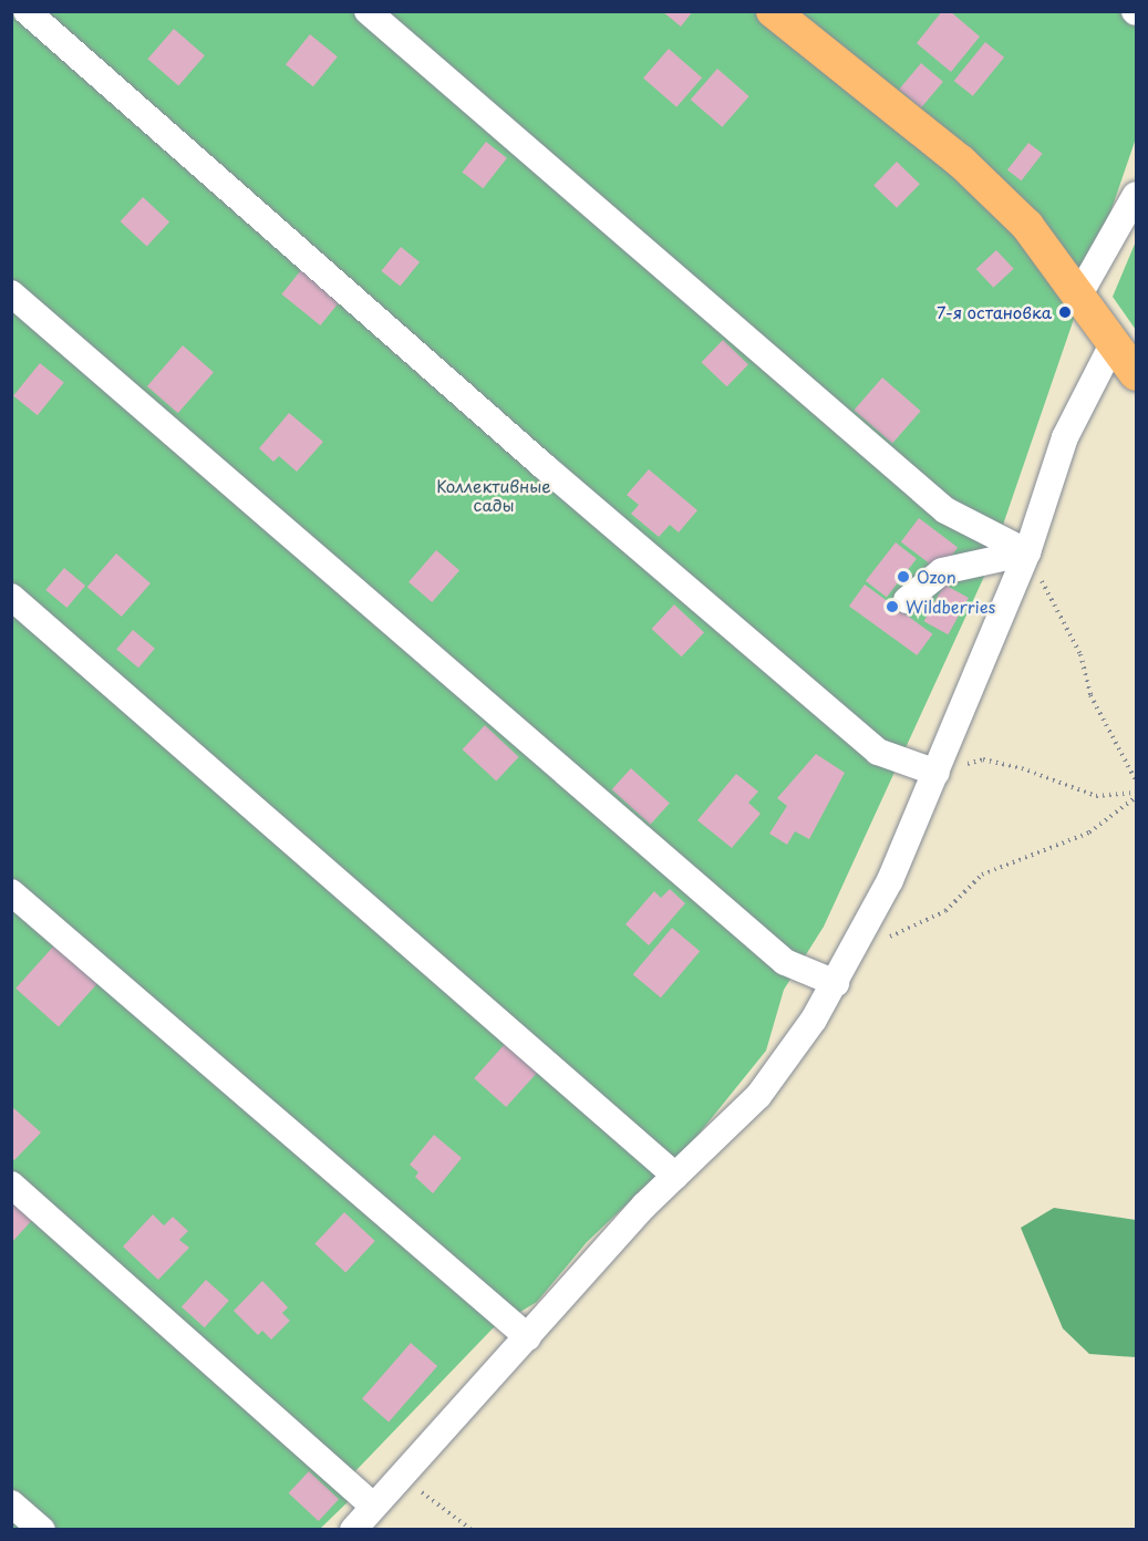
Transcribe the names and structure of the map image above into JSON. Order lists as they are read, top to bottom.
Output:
{
  "parks": ["Коллективные сады"],
  "places": ["7-я остановка", "Ozon", "Wildberries"]
}
